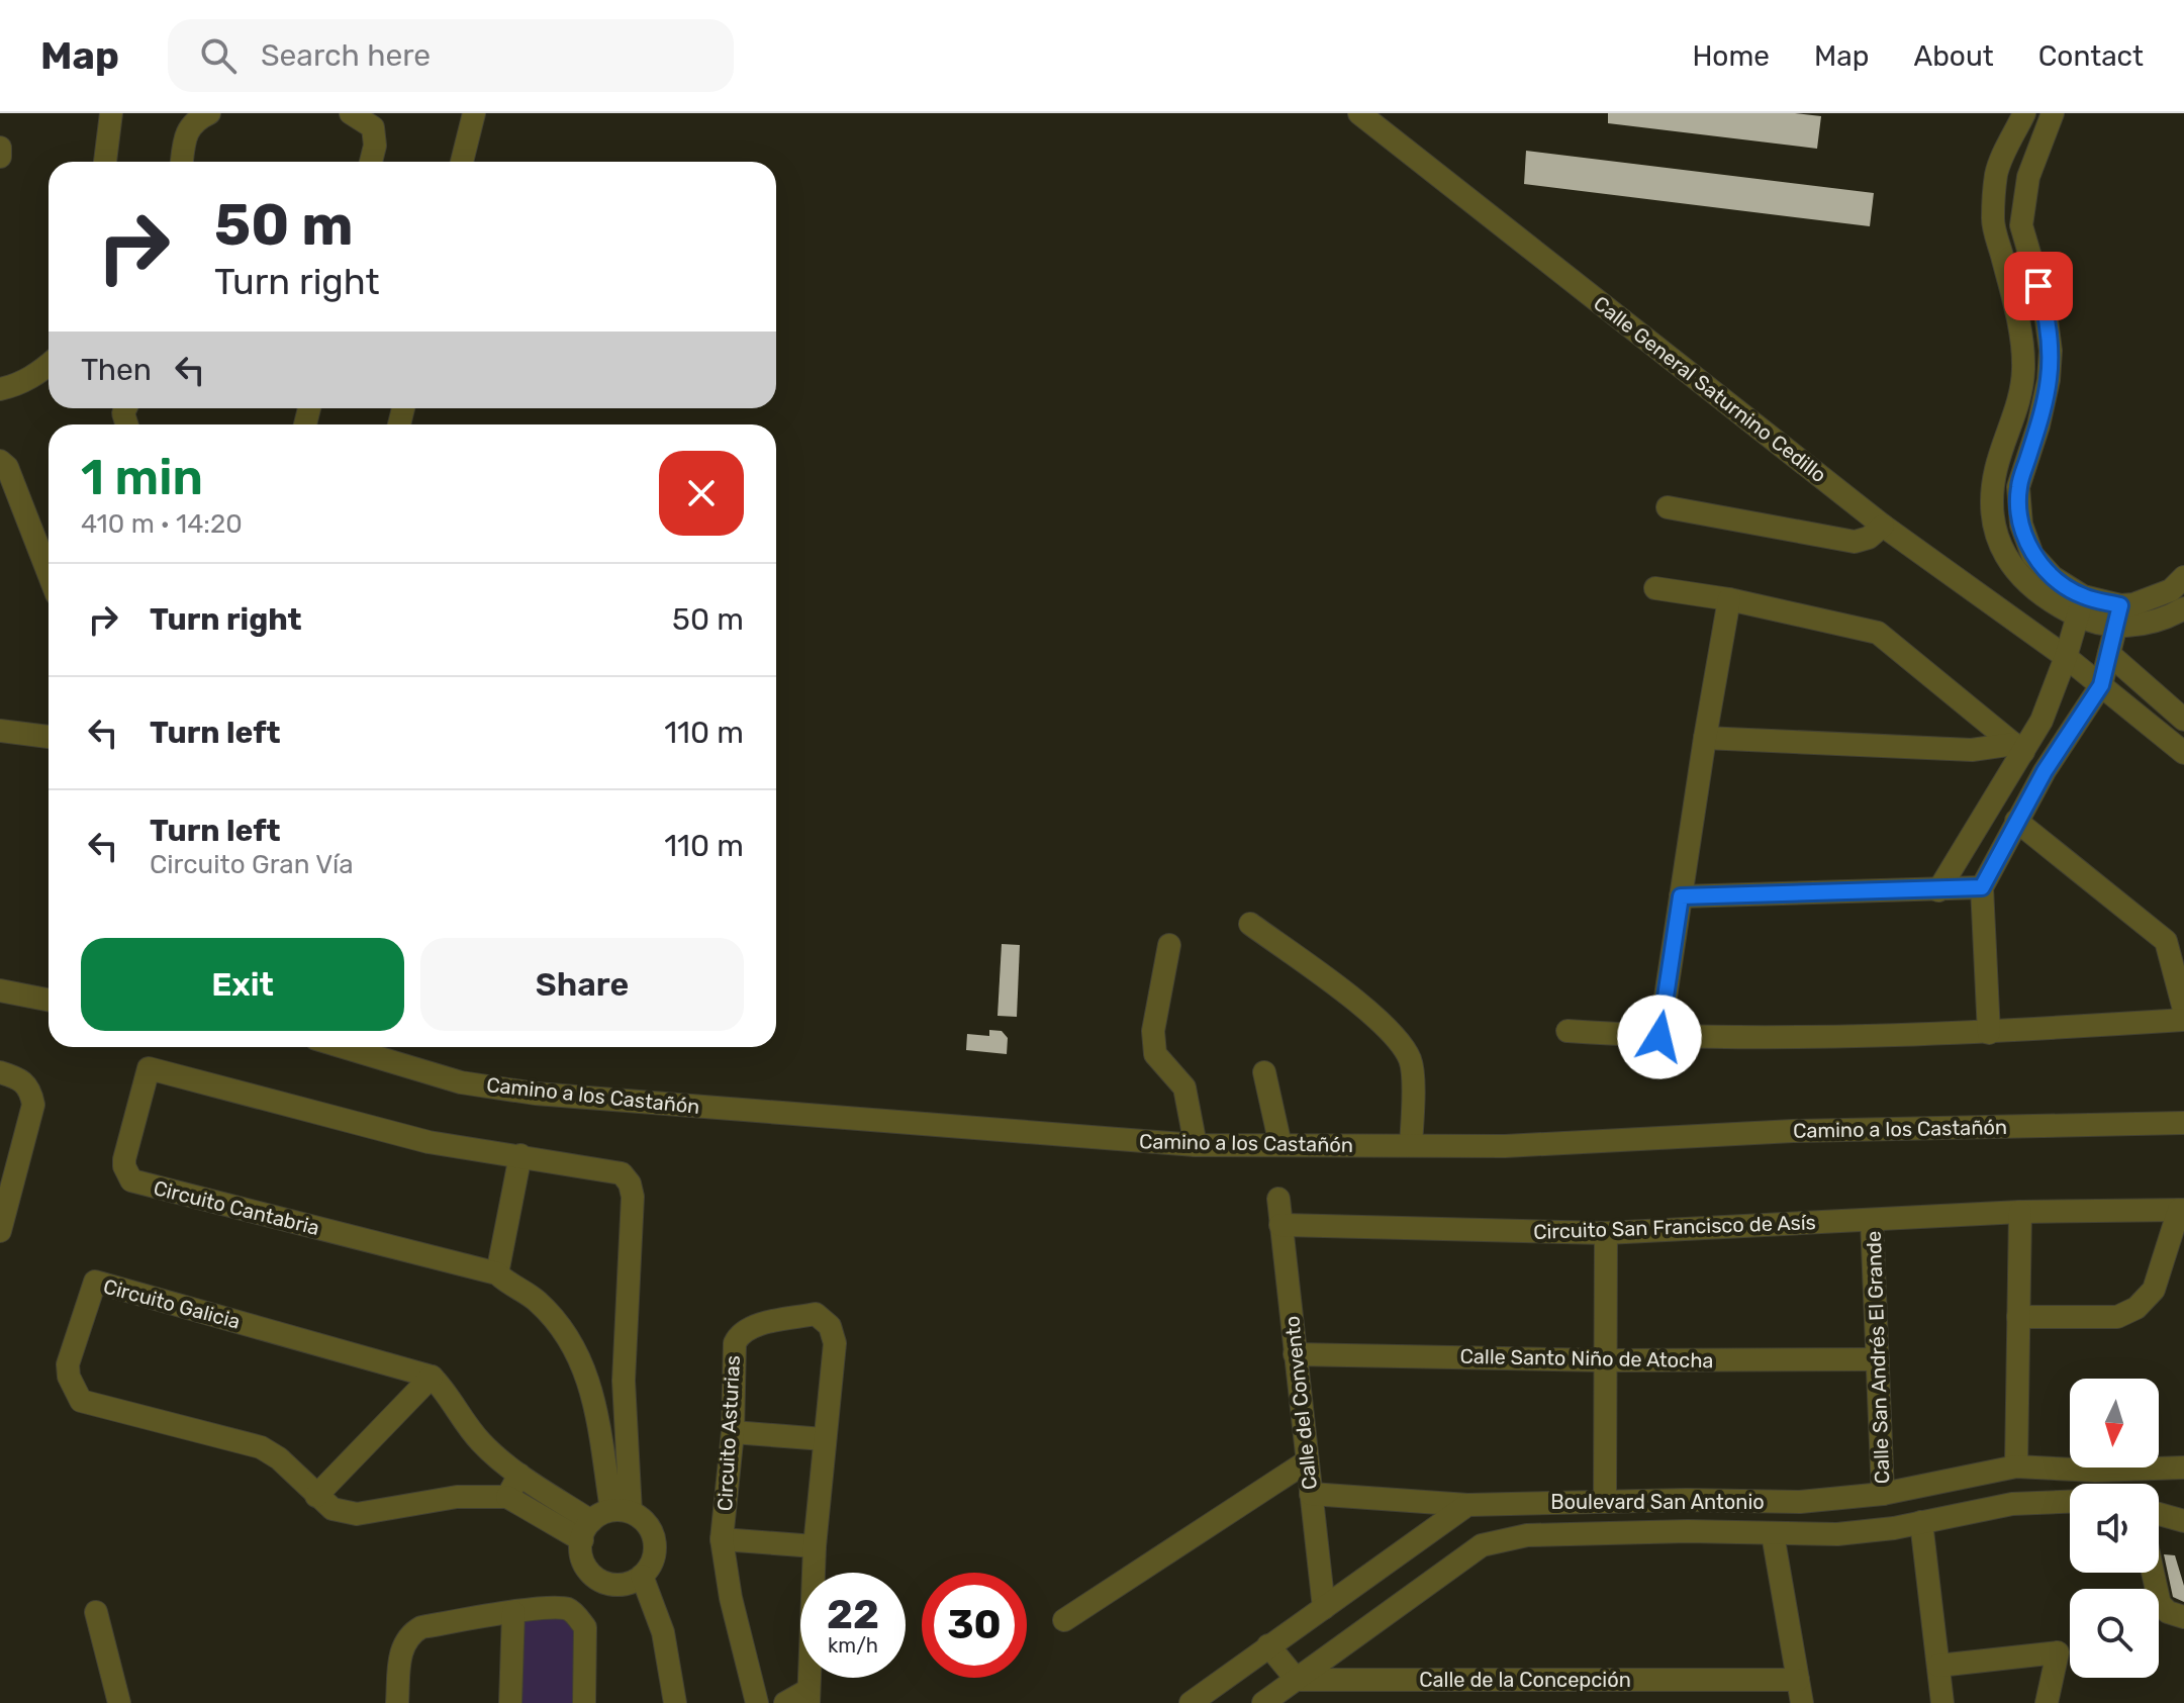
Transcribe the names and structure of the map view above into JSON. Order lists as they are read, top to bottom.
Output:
{
  "streets": {
    "street": [
      "Calle General Saturnino Cedillo",
      "Camino a los Castañón",
      "Circuito Cantabria",
      "Circuito San Francisco de Asís",
      "Circuito Galicia",
      "Calle San Andrés El Grande",
      "Calle Santo Niño de Atocha",
      "Calle del Convento",
      "Circuito Asturias",
      "Boulevard San Antonio",
      "Calle de la Concepción"
    ]
  },
  "crossings": [
    ["Circuito San Francisco de Asís", "Calle San Andrés El Grande"],
    ["Circuito San Francisco de Asís", "Calle del Convento"],
    ["Calle San Andrés El Grande", "Calle Santo Niño de Atocha"],
    ["Calle San Andrés El Grande", "Boulevard San Antonio"],
    ["Calle Santo Niño de Atocha", "Calle del Convento"],
    ["Boulevard San Antonio", "Calle de la Concepción"]
  ],
  "north": "bottom",
  "page": {
    "header": "Map",
    "search": "Search here",
    "nav": [
      "Home",
      "Map",
      "About",
      "Contact"
    ],
    "turn": ["50 m", "Turn right"],
    "then": "Then",
    "heading": ["1 min", "410 m · 14:20"],
    "list": [
      {
        "name": "Turn right",
        "value": "50 m"
      },
      {
        "name": "Turn left",
        "value": "110 m"
      },
      {
        "name": "Turn left",
        "note": "Circuito Gran Vía",
        "value": "110 m"
      }
    ],
    "buttons": ["Exit", "Share"],
    "speed": "22 km/h",
    "limit": "30"
  }
}
